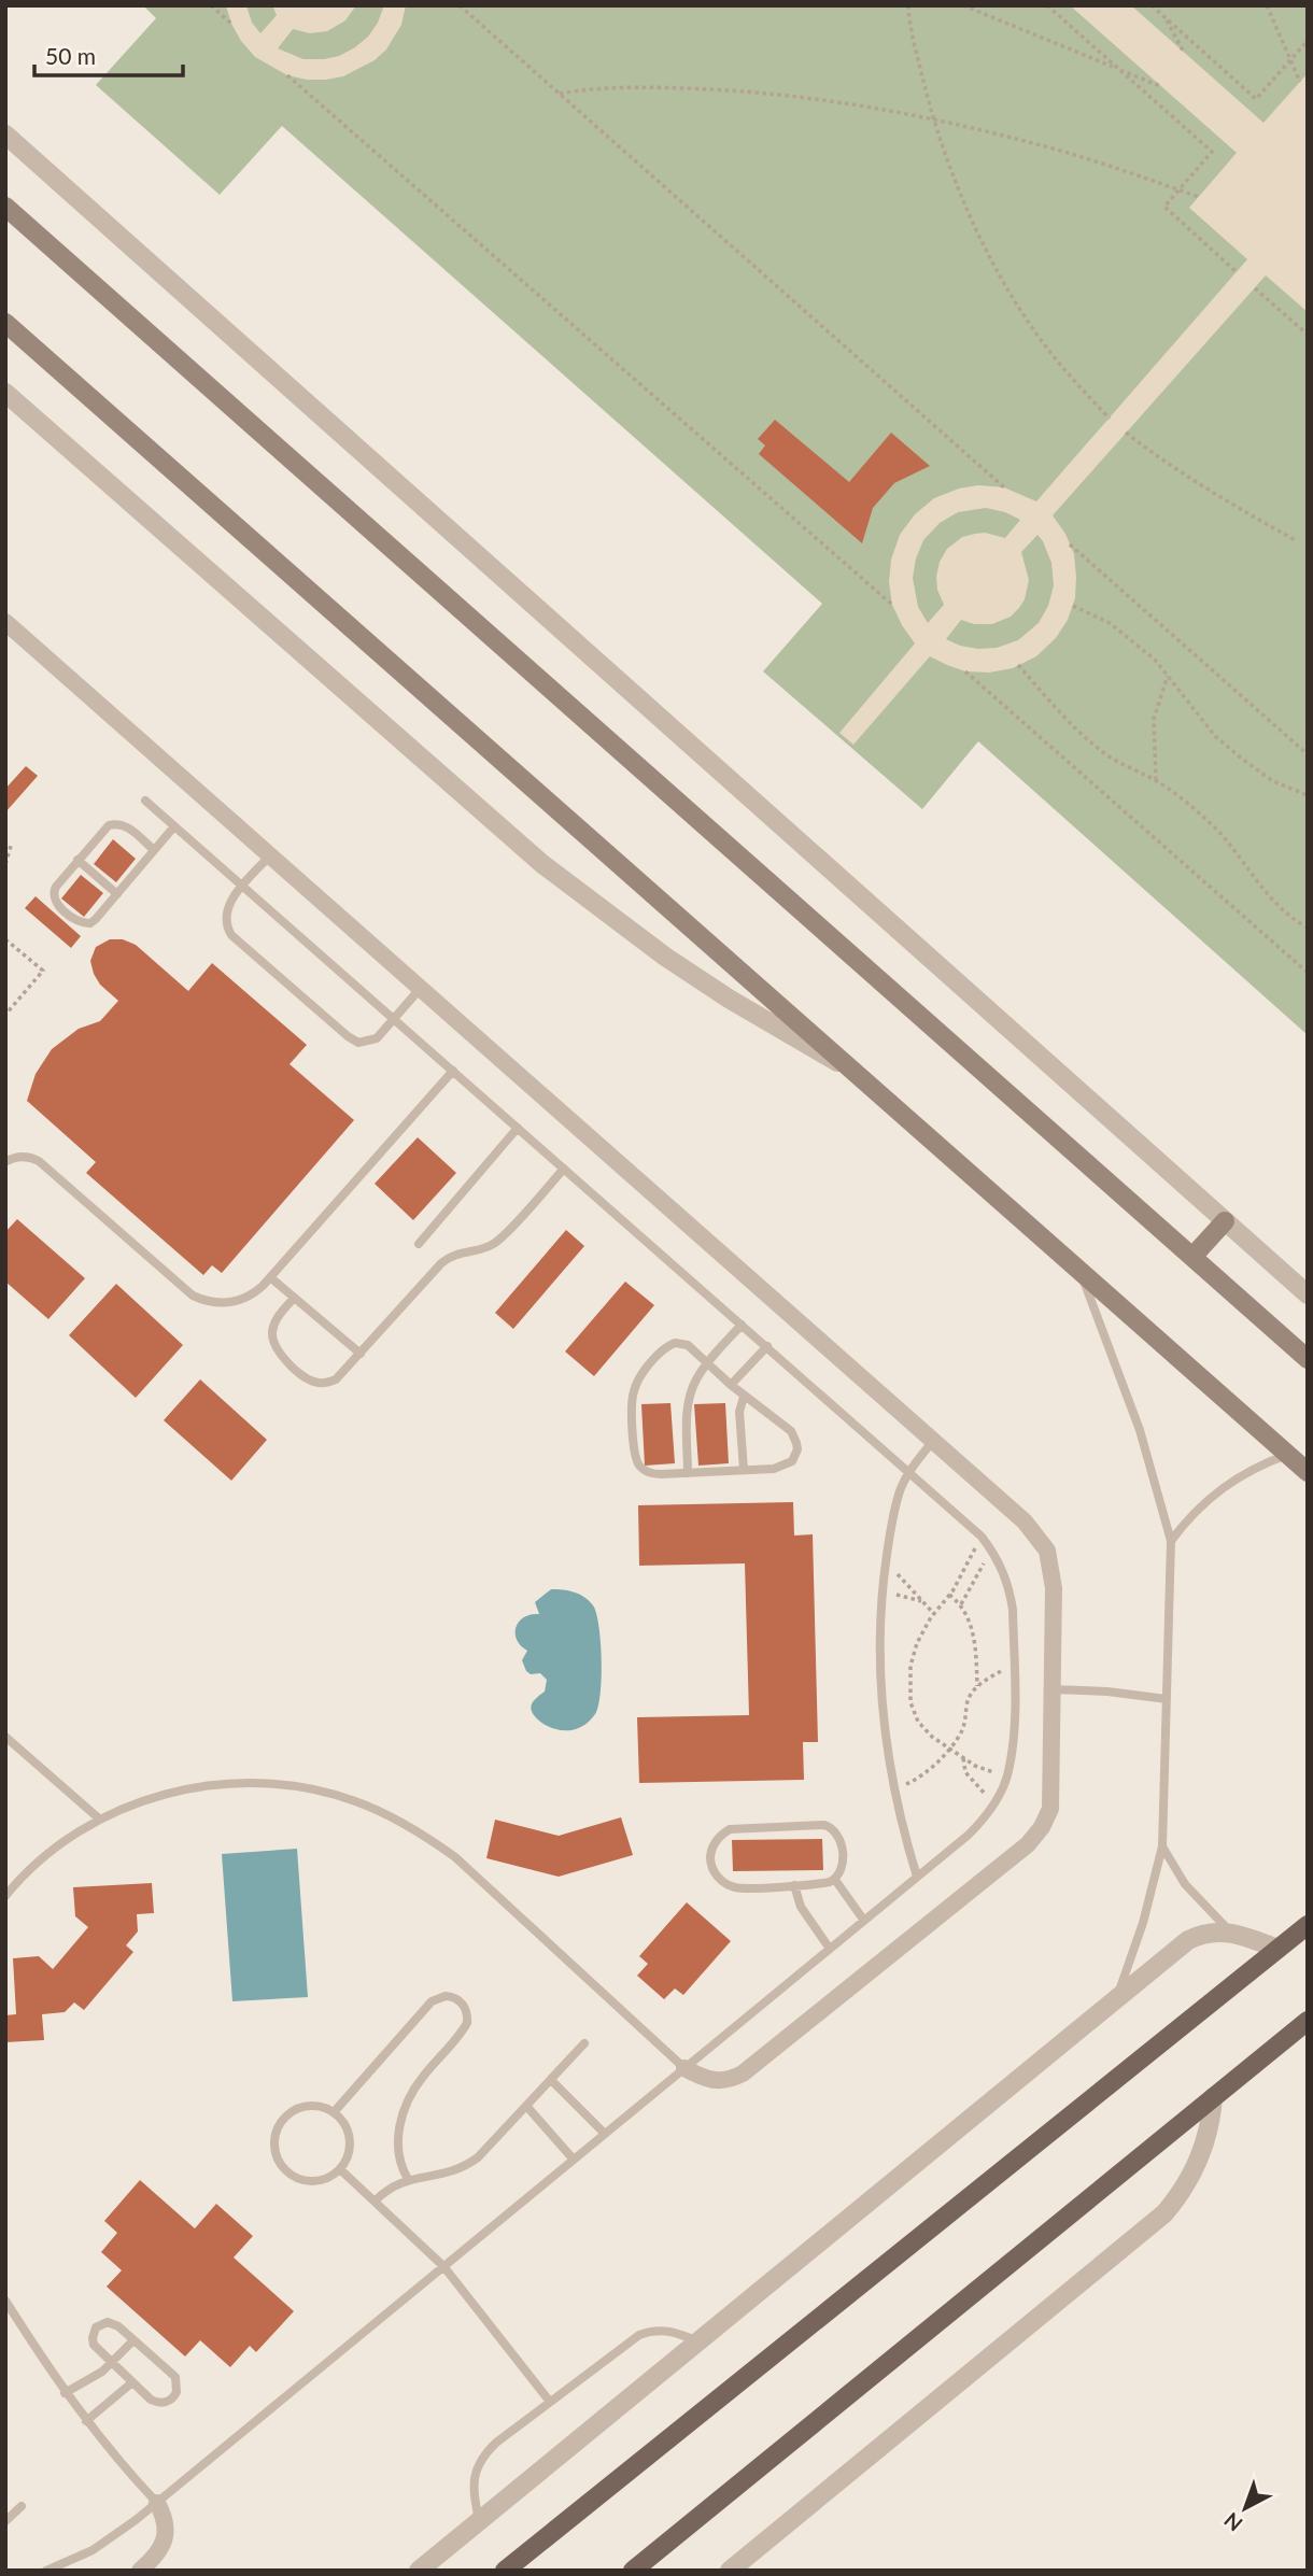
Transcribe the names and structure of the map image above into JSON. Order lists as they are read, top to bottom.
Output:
{
  "scale_bar": "50 m",
  "north": "bottom left"
}
